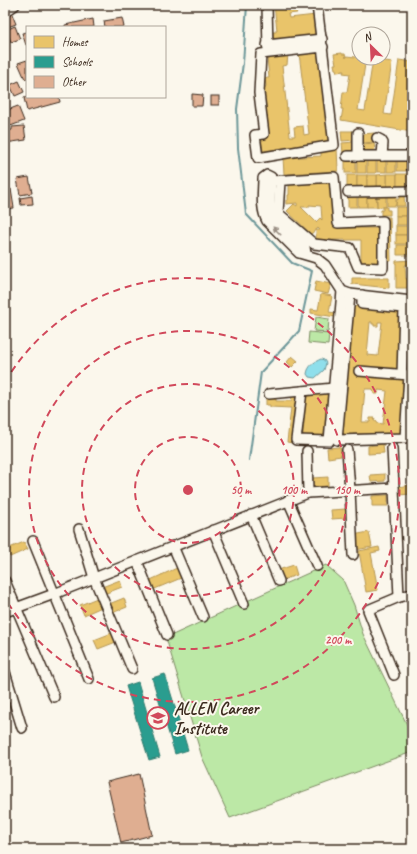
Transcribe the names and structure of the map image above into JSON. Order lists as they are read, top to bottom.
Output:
{
  "places": {
    "school or university": ["ALLEN Career Institute"]
  },
  "legend": ["Homes", "Schools", "Other"],
  "north": "top left",
  "rings": [
    "50 m",
    "100 m",
    "150 m",
    "200 m"
  ]
}
